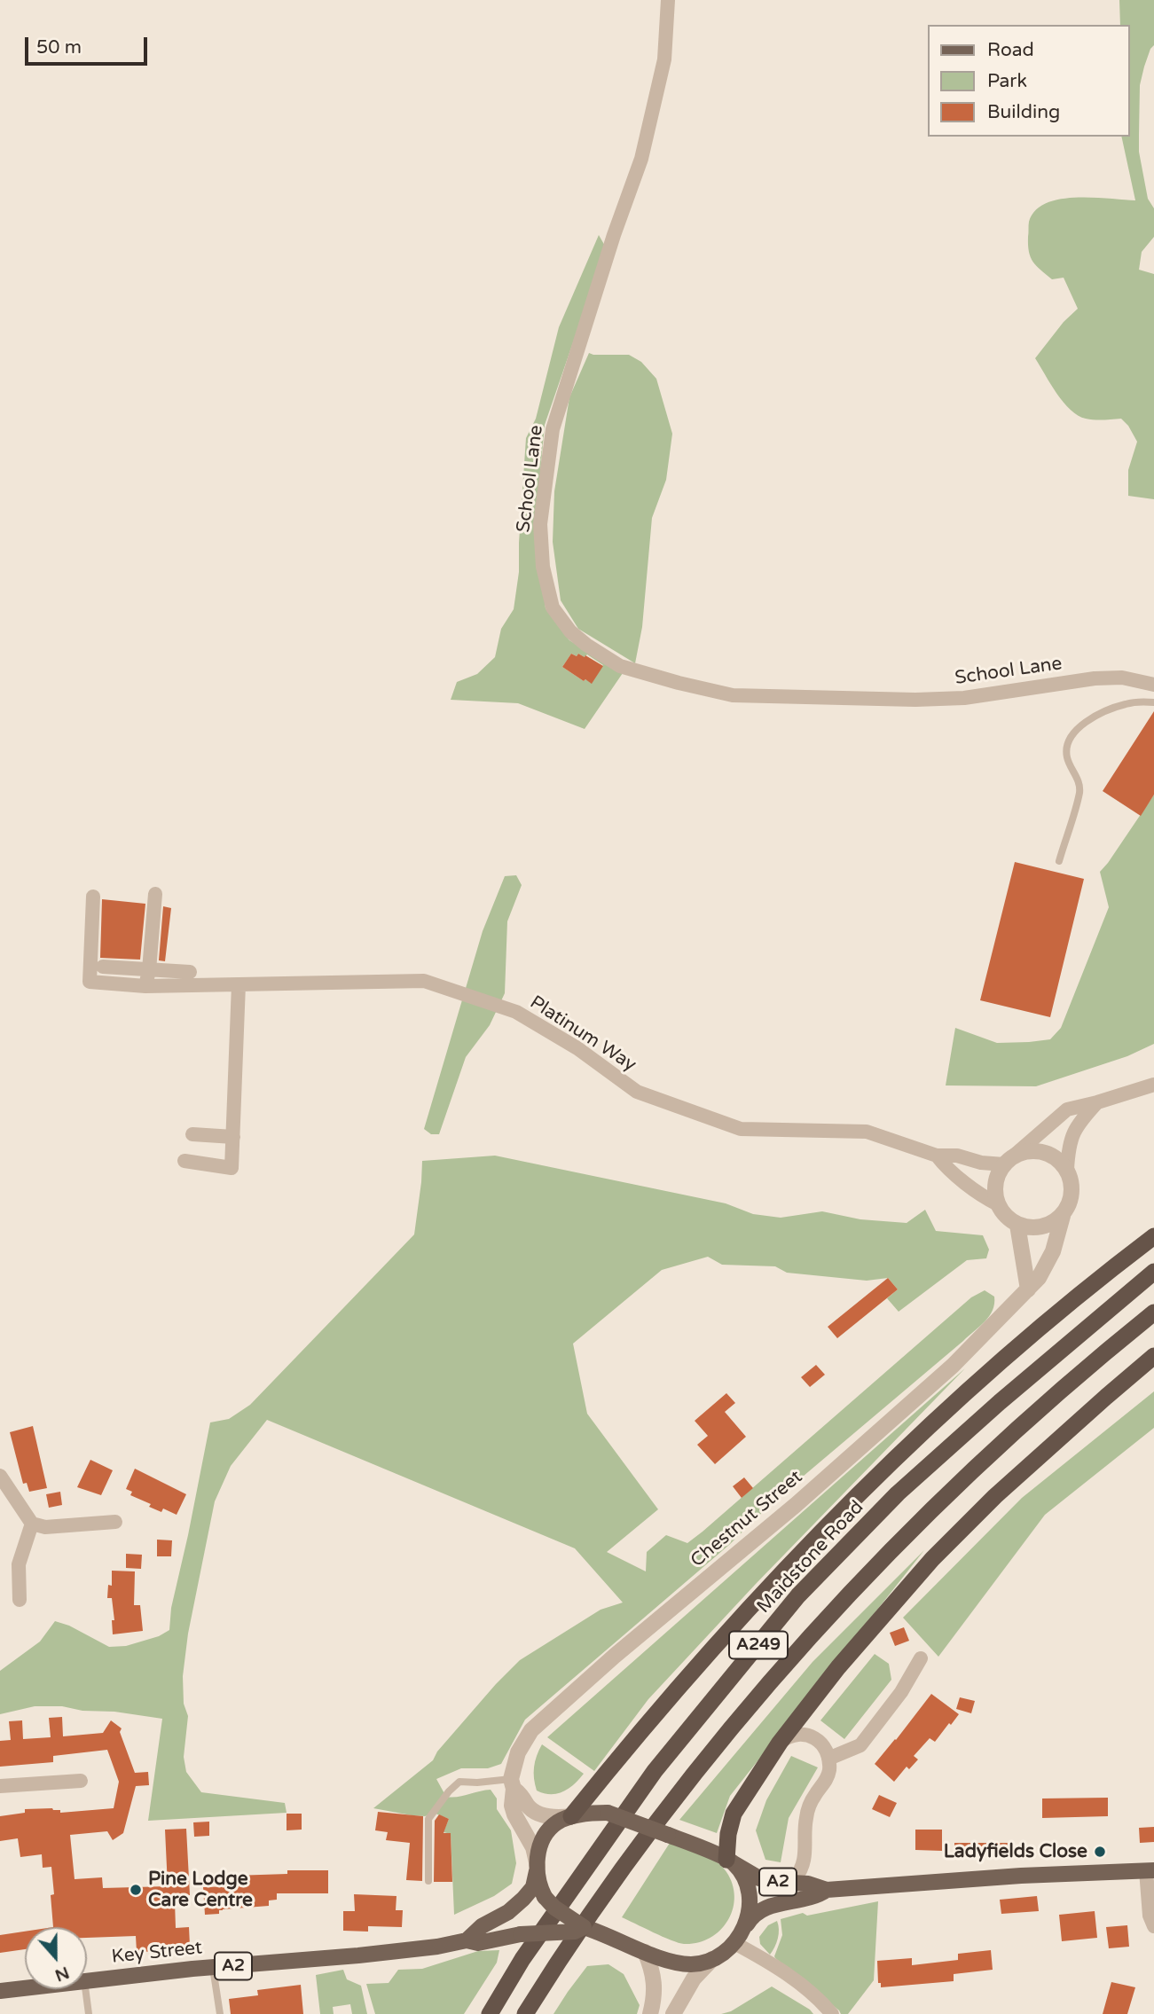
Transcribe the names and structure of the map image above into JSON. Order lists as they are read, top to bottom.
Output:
{
  "streets": {
    "highway": ["Maidstone Road", "A249"],
    "main road": ["A2", "Key Street"],
    "street": ["School Lane", "Platinum Way", "Chestnut Street"]
  },
  "crossings": [
    ["Platinum Way", "Chestnut Street"],
    ["Chestnut Street", "A249"],
    ["Chestnut Street", "A2"],
    ["Chestnut Street", "Key Street"],
    ["A249", "A2"],
    ["A249", "Key Street"],
    ["A2", "Key Street"]
  ],
  "places": ["Ladyfields Close", "Pine Lodge Care Centre"],
  "legend": ["Road", "Park", "Building"],
  "scale_bar": "50 m",
  "north": "bottom"
}
